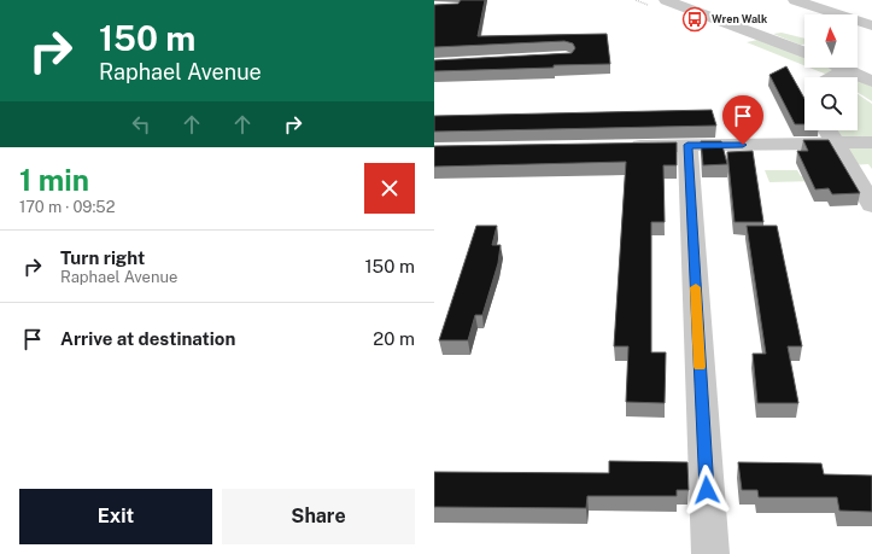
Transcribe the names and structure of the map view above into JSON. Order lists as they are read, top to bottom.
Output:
{
  "places": {
    "bus stop": ["Wren Walk"]
  },
  "north": "top",
  "page": {
    "turn": ["150 m", "Raphael Avenue"],
    "heading": ["1 min", "170 m · 09:52"],
    "list": [
      {
        "name": "Turn right",
        "note": "Raphael Avenue",
        "value": "150 m"
      },
      {
        "name": "Arrive at destination",
        "value": "20 m"
      }
    ],
    "buttons": ["Exit", "Share"]
  }
}
